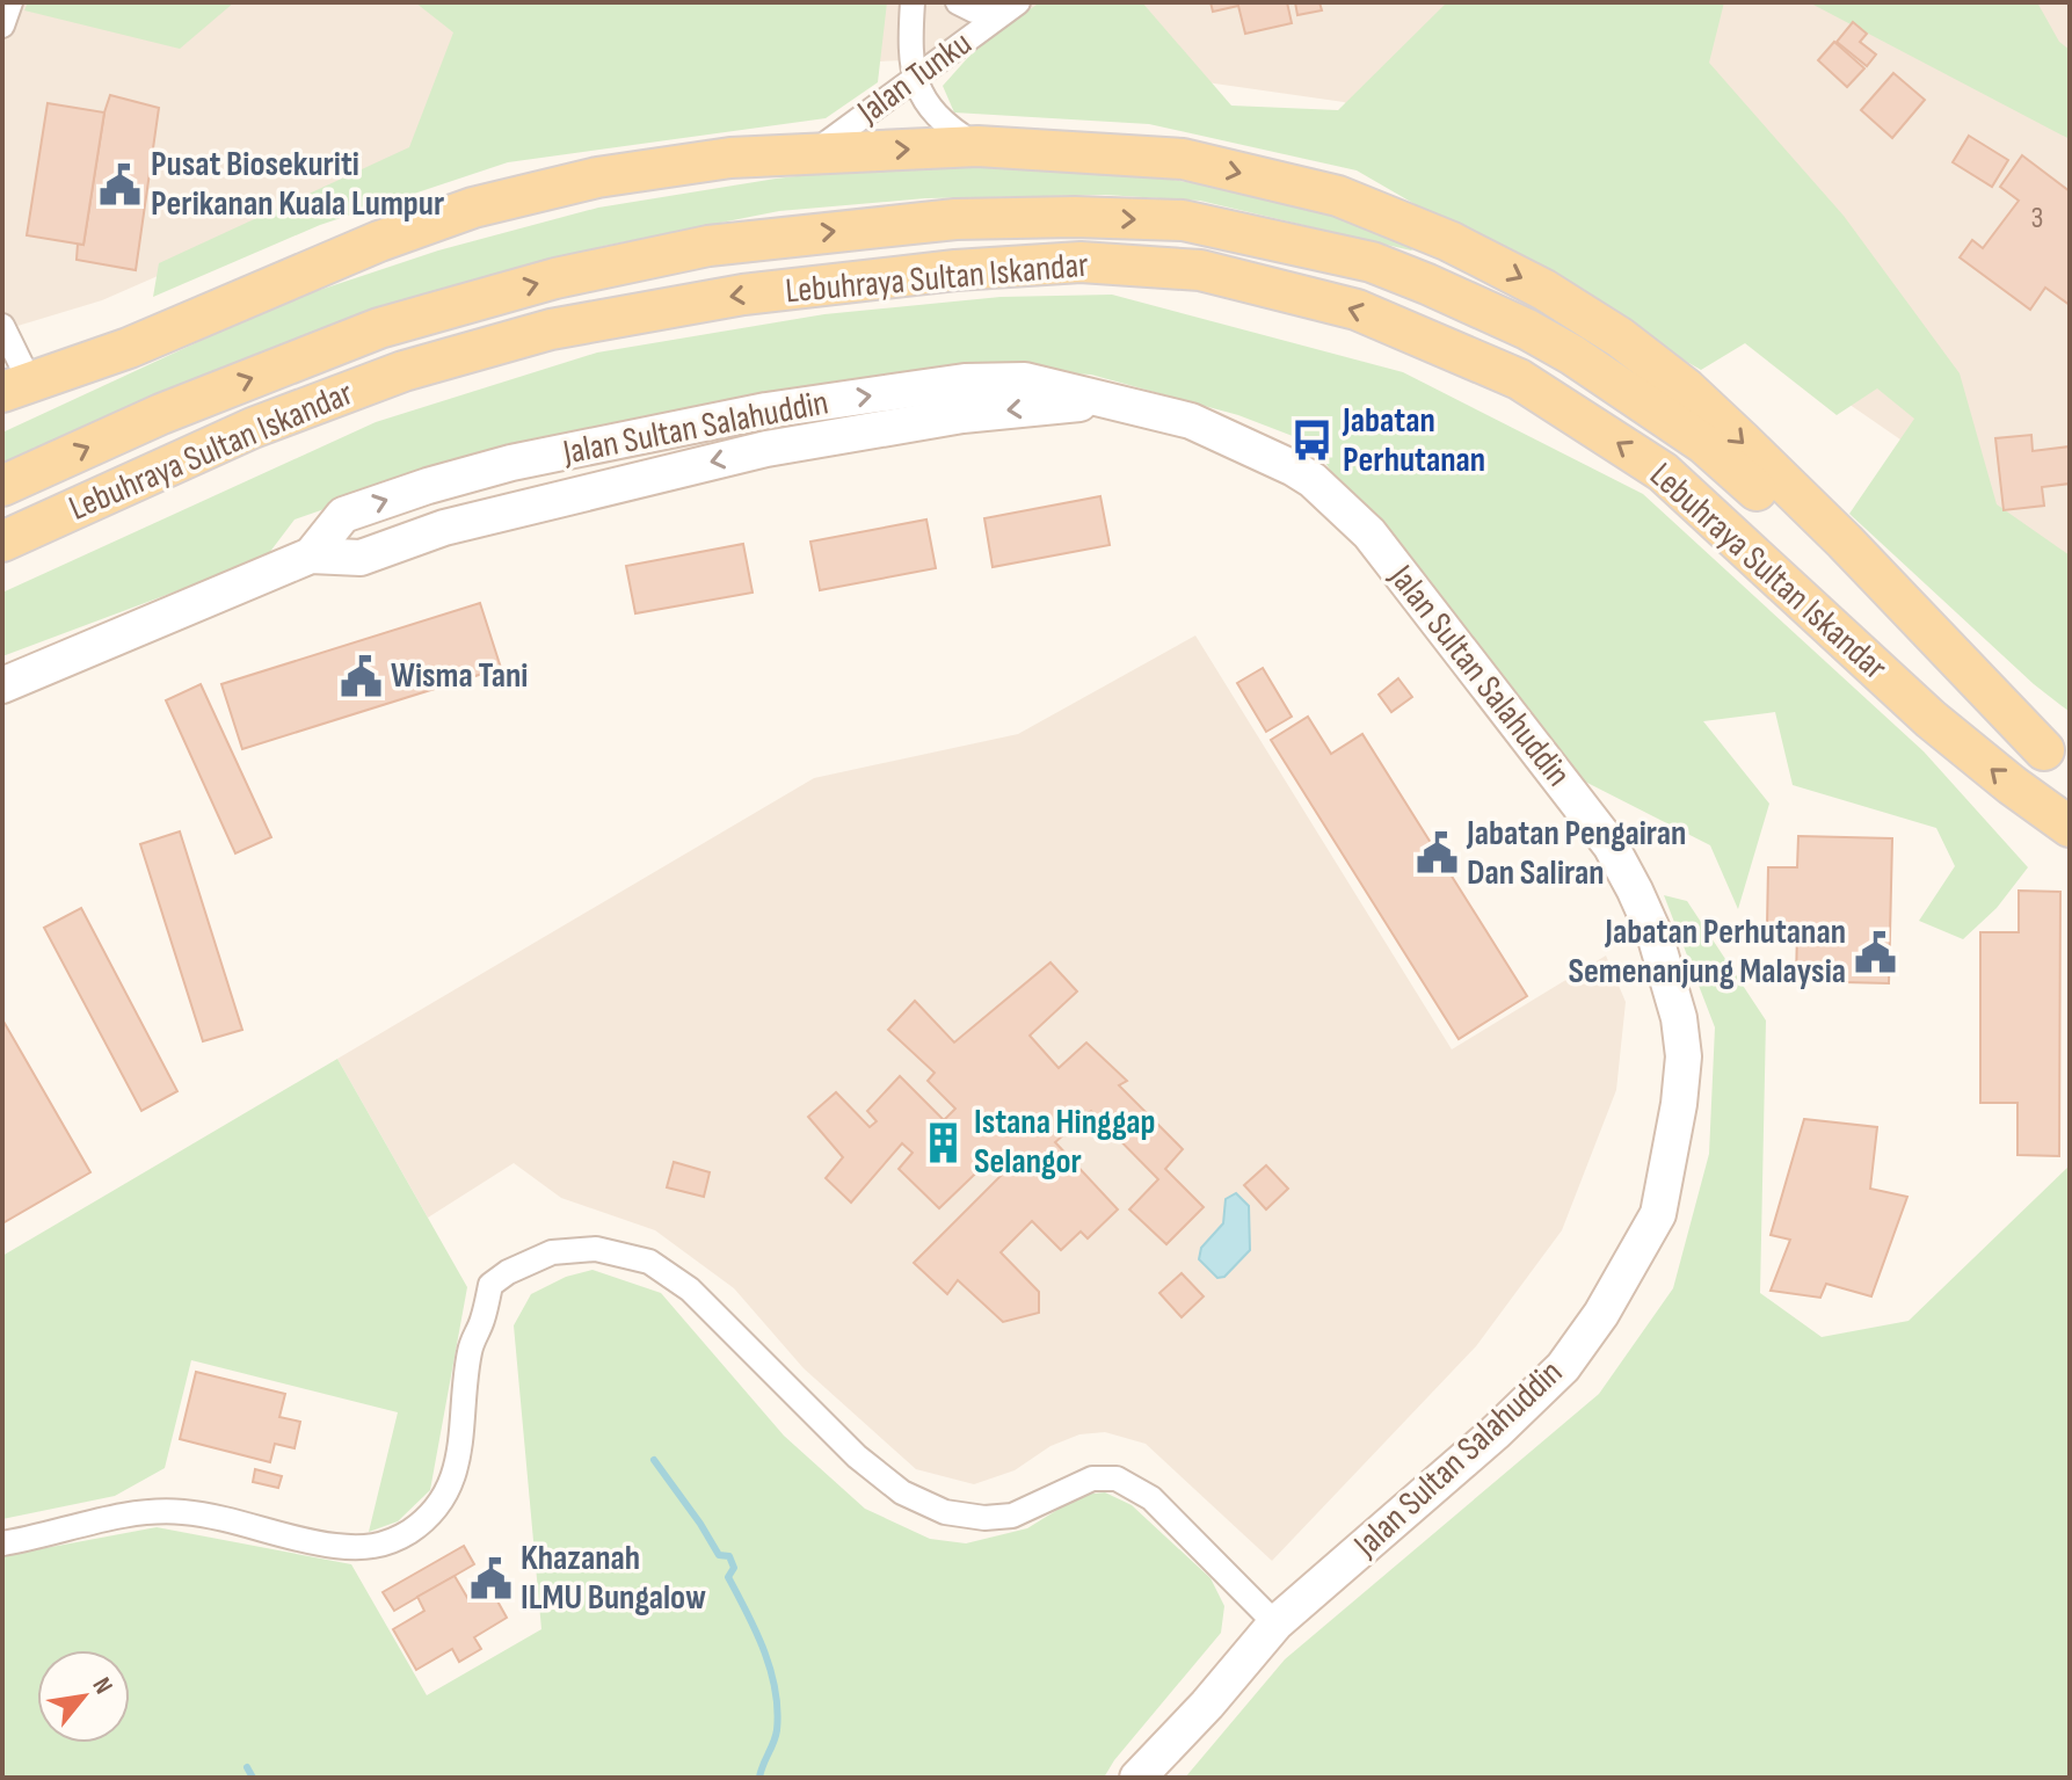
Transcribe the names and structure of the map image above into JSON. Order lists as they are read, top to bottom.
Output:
{
  "streets": {
    "main road": ["Lebuhraya Sultan Iskandar"],
    "street": ["Jalan Tunku", "Jalan Sultan Salahuddin"]
  },
  "places": {
    "public building": [
      "Pusat Biosekuriti Perikanan Kuala Lumpur",
      "Wisma Tani",
      "Jabatan Pengairan Dan Saliran",
      "Jabatan Perhutanan Semenanjung Malaysia",
      "Khazanah ILMU Bungalow"
    ],
    "bus stop": ["Jabatan Perhutanan"],
    "building": ["Istana Hinggap Selangor"]
  },
  "house_numbers": ["3"],
  "north": "top right"
}
